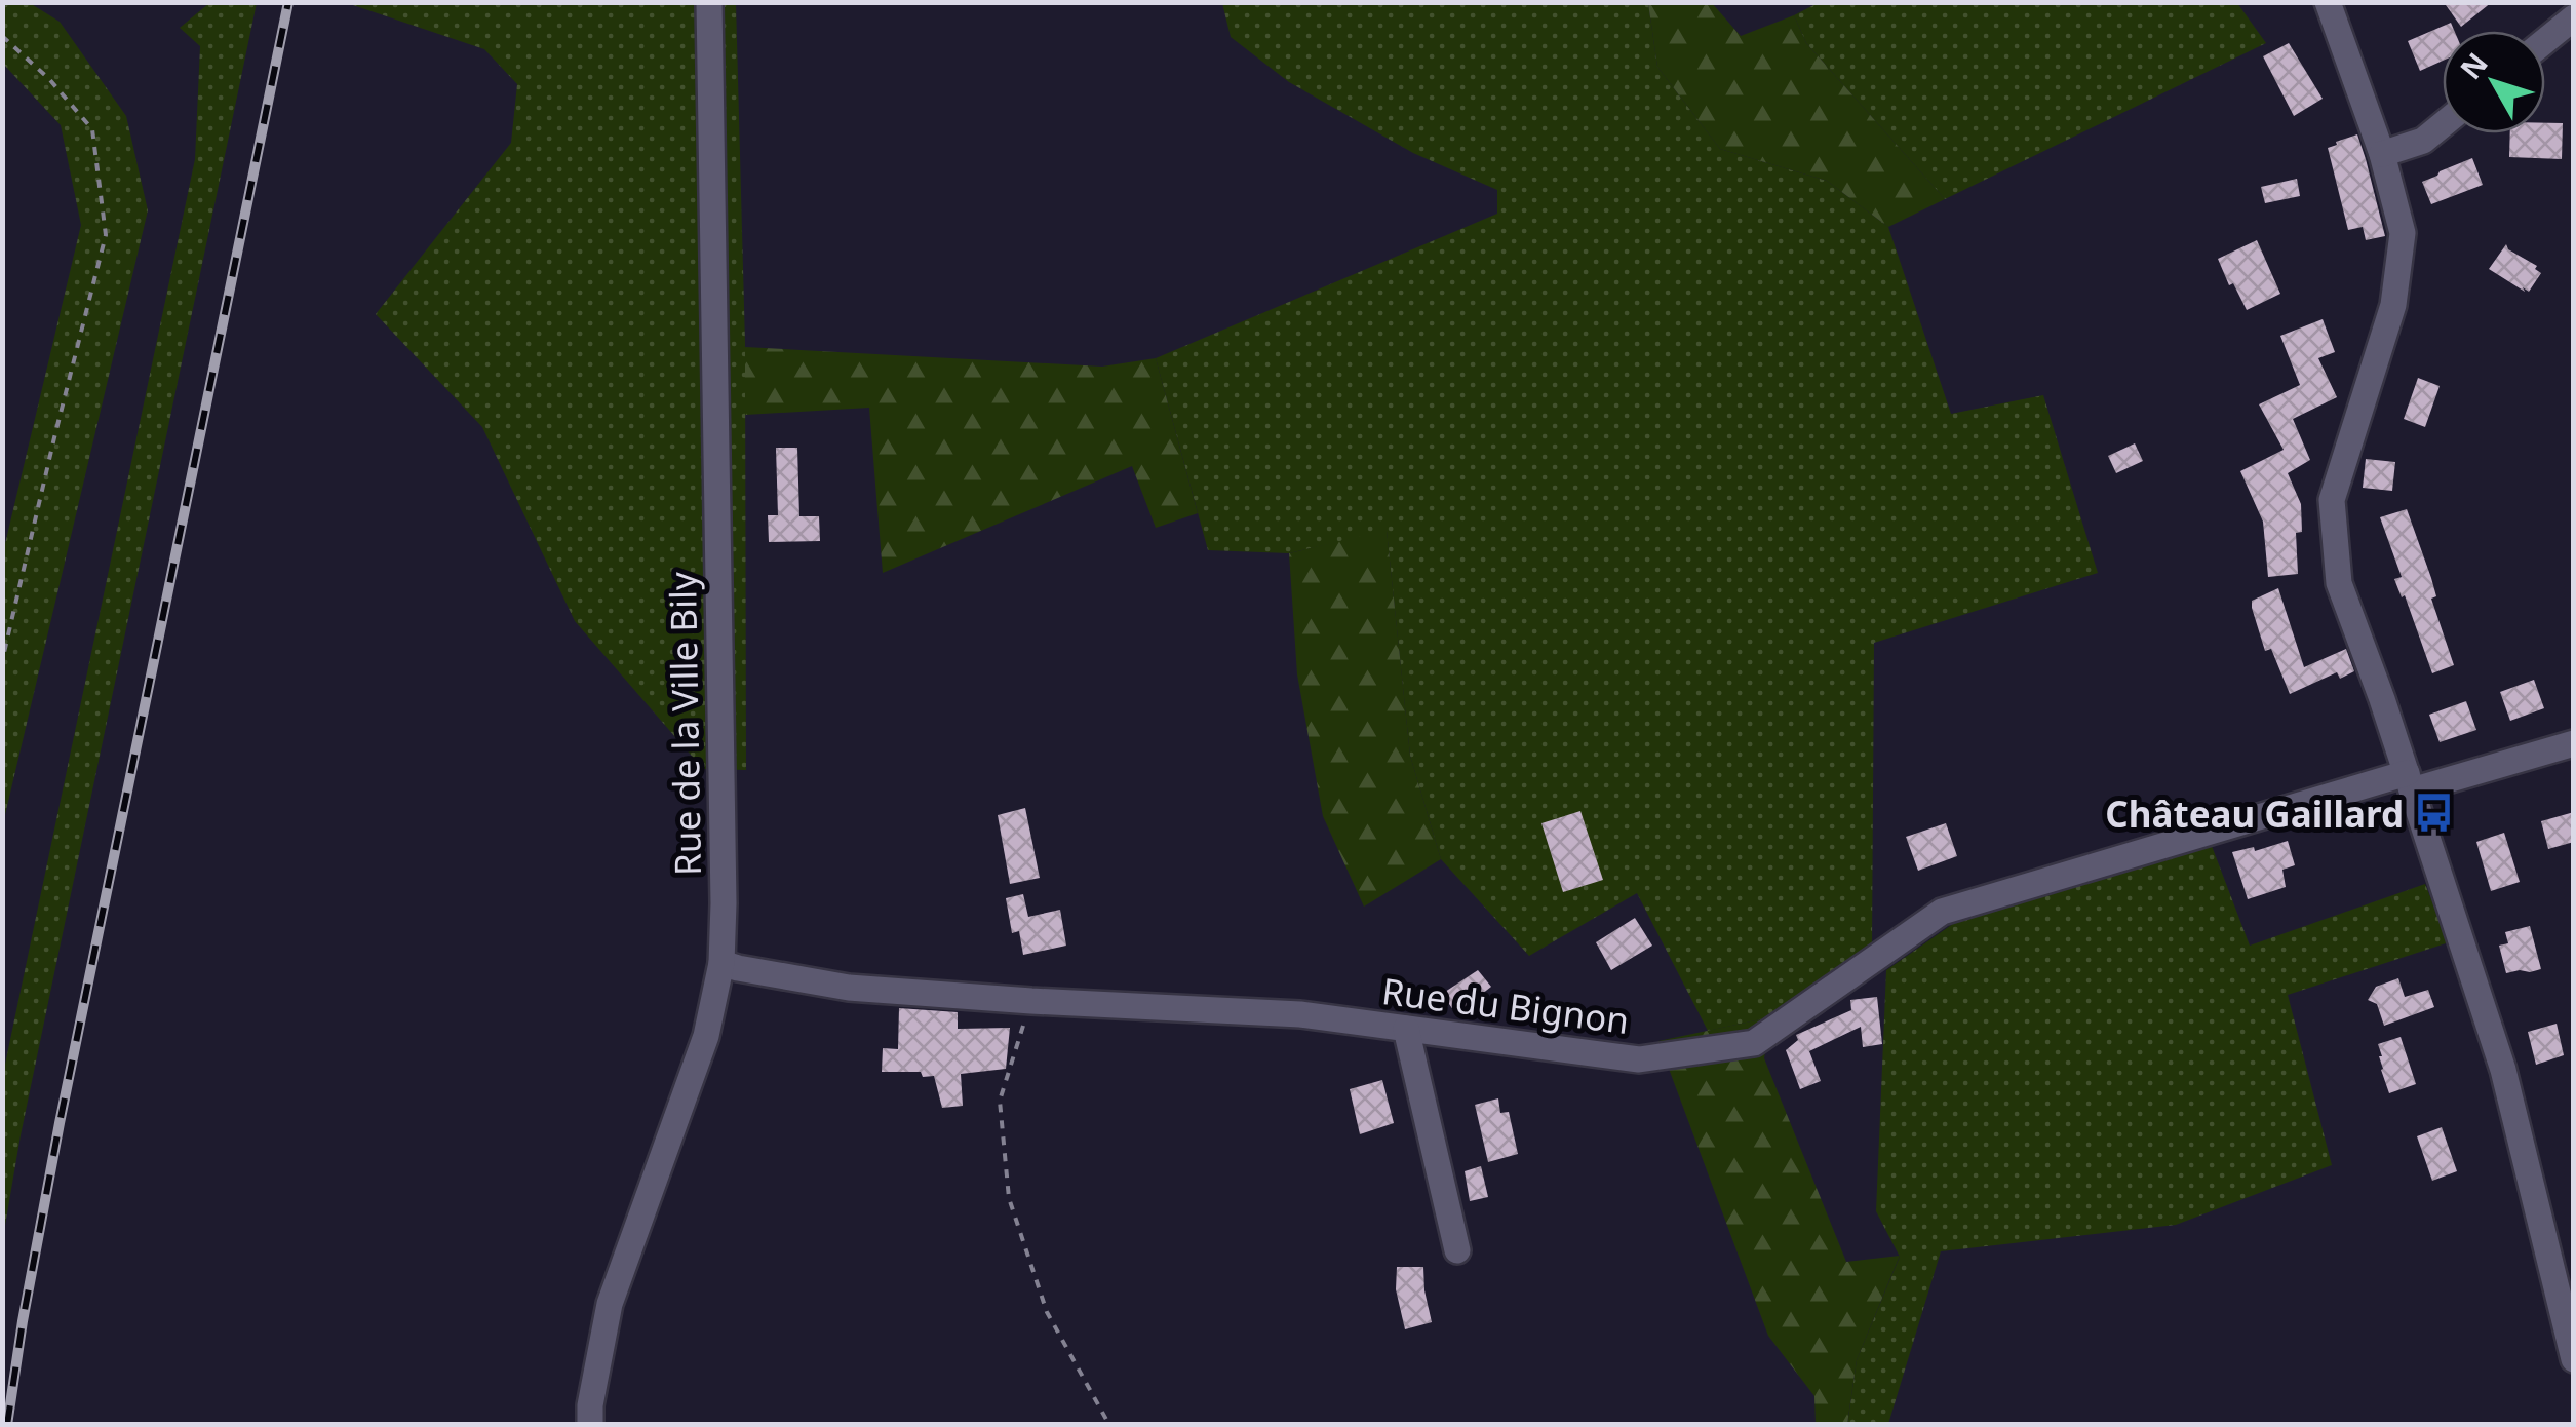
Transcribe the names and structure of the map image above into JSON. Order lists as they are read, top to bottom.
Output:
{
  "streets": {
    "street": ["Rue de la Ville Bily", "Rue du Bignon"]
  },
  "crossings": [
    ["Rue de la Ville Bily", "Rue du Bignon"]
  ],
  "places": {
    "bus stop": ["Château Gaillard"]
  },
  "north": "top left"
}
